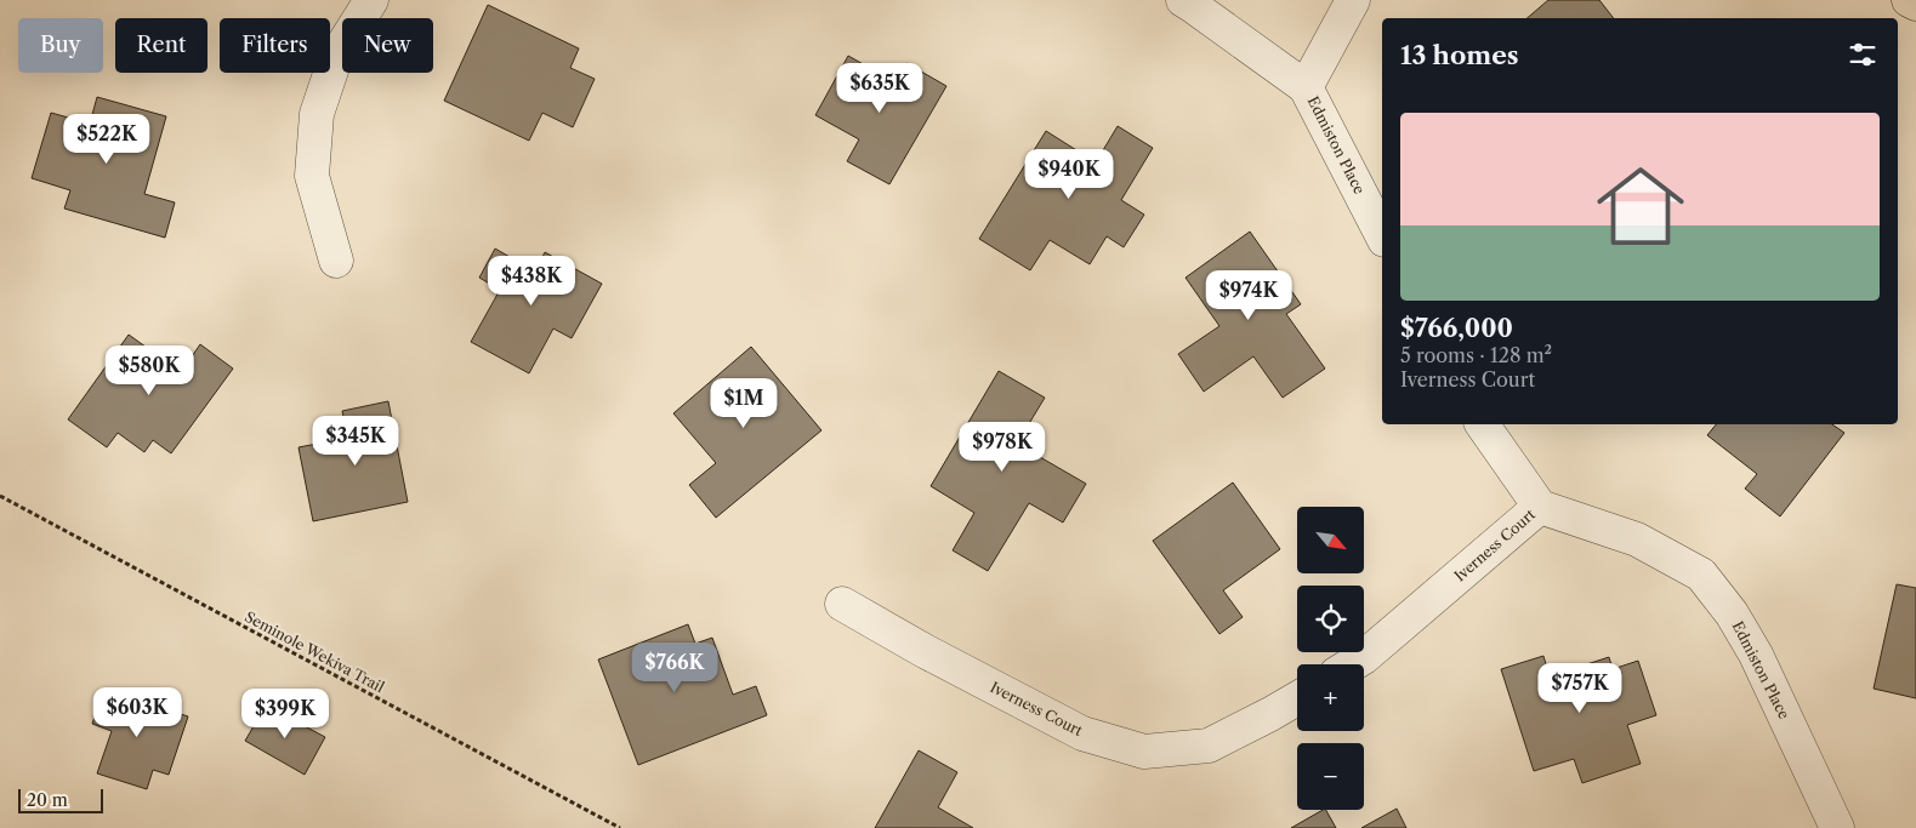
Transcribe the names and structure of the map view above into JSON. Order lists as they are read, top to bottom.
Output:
{
  "streets": {
    "street": ["Edmiston Place", "Iverness Court"],
    "path": ["Seminole Wekiva Trail"]
  },
  "crossings": [
    ["Edmiston Place", "Iverness Court"]
  ],
  "scale_bar": "20 m",
  "north": "bottom right",
  "page": {
    "chip": [
      "Buy",
      "Rent",
      "Filters",
      "New"
    ],
    "heading": "13 homes",
    "price": [
      "$635K",
      "$522K",
      "$940K",
      "$438K",
      "$974K",
      "$580K",
      "$1M",
      "$345K",
      "$978K",
      "$766K",
      "$757K",
      "$603K",
      "$399K"
    ],
    "list": [
      {
        "name": "$766,000",
        "note": "5 rooms · 128 m² · Iverness Court"
      }
    ],
    "map_buttons": ["+", "−"],
    "scale": "20 m"
  }
}
